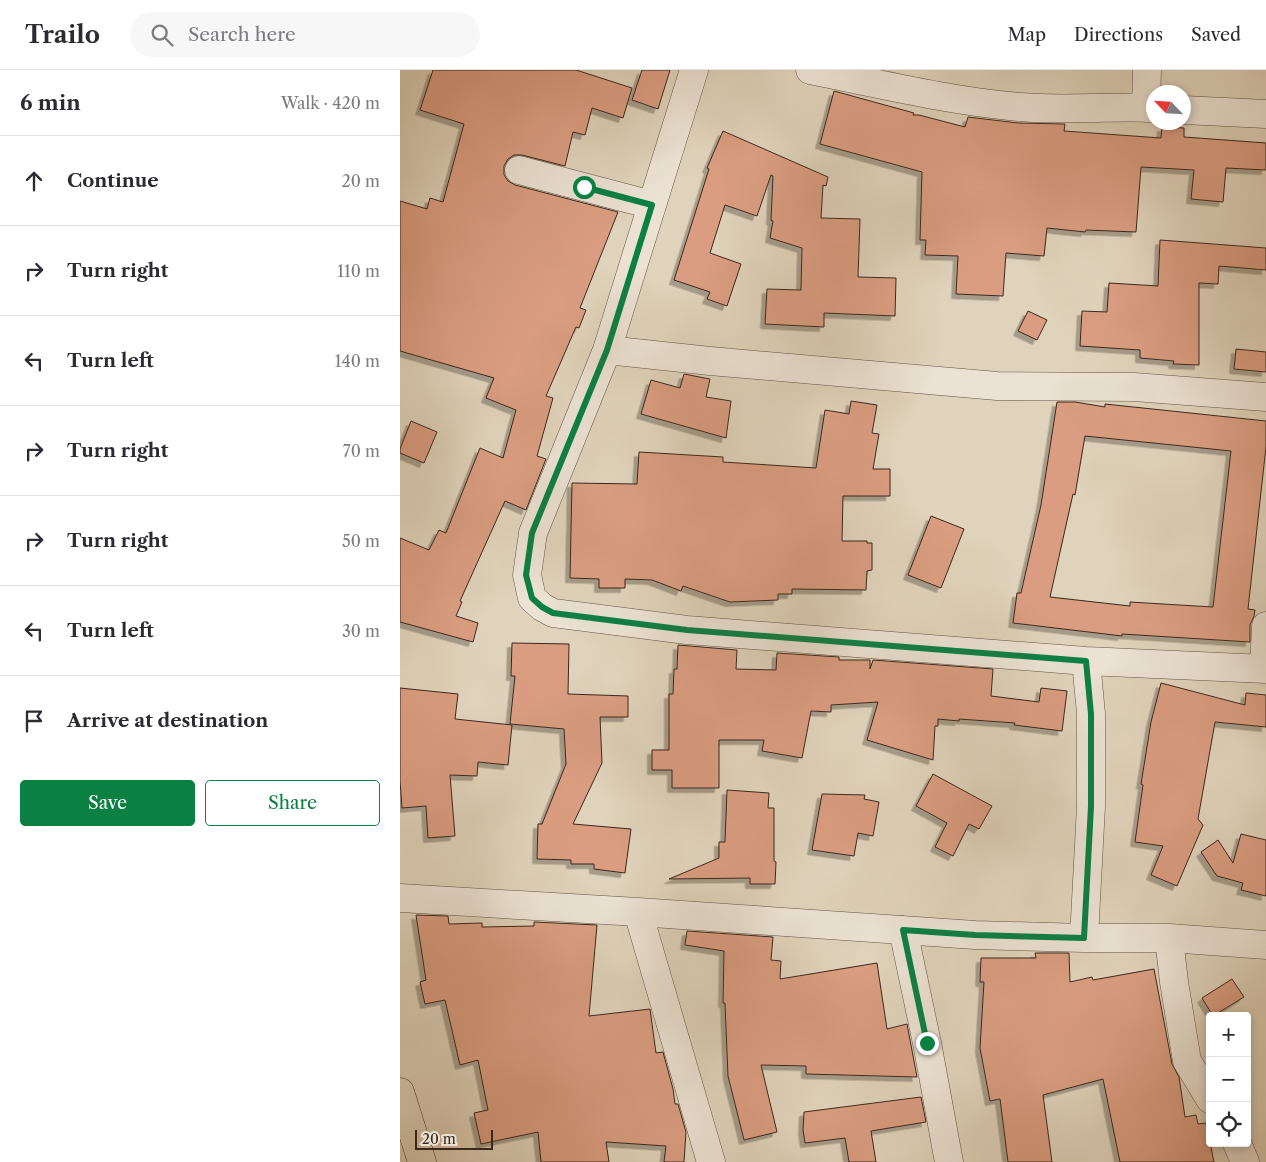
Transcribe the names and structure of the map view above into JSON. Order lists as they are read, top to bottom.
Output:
{
  "scale_bar": "20 m",
  "north": "top left",
  "page": {
    "header": "Trailo",
    "search": "Search here",
    "nav": ["Map", "Directions", "Saved"],
    "heading": ["6 min", "Walk · 420 m"],
    "list": [
      ["Continue", "20 m"],
      ["Turn right", "110 m"],
      ["Turn left", "140 m"],
      ["Turn right", "70 m"],
      ["Turn right", "50 m"],
      ["Turn left", "30 m"],
      "Arrive at destination"
    ],
    "buttons": ["Save", "Share"],
    "map_buttons": ["+", "−"],
    "scale": "20 m"
  }
}
